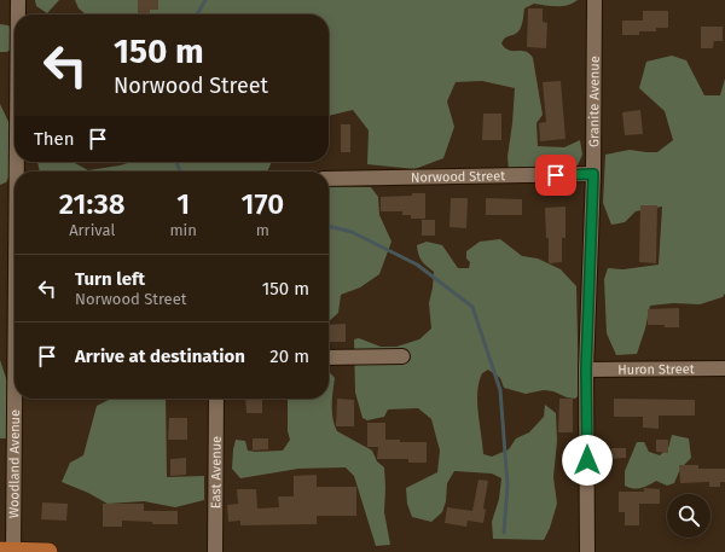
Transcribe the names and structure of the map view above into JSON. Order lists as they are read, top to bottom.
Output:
{
  "streets": {
    "street": [
      "Granite Avenue",
      "Norwood Street",
      "Huron Street",
      "Woodland Avenue",
      "East Avenue"
    ]
  },
  "crossings": [
    ["Granite Avenue", "Norwood Street"],
    ["Granite Avenue", "Huron Street"]
  ],
  "page": {
    "turn": ["150 m", "Norwood Street"],
    "then": "Then",
    "eta": [
      "21:38",
      "Arrival",
      "1",
      "min",
      "170",
      "m"
    ],
    "list": [
      {
        "name": "Turn left",
        "note": "Norwood Street",
        "value": "150 m"
      },
      {
        "name": "Arrive at destination",
        "value": "20 m"
      }
    ]
  }
}
